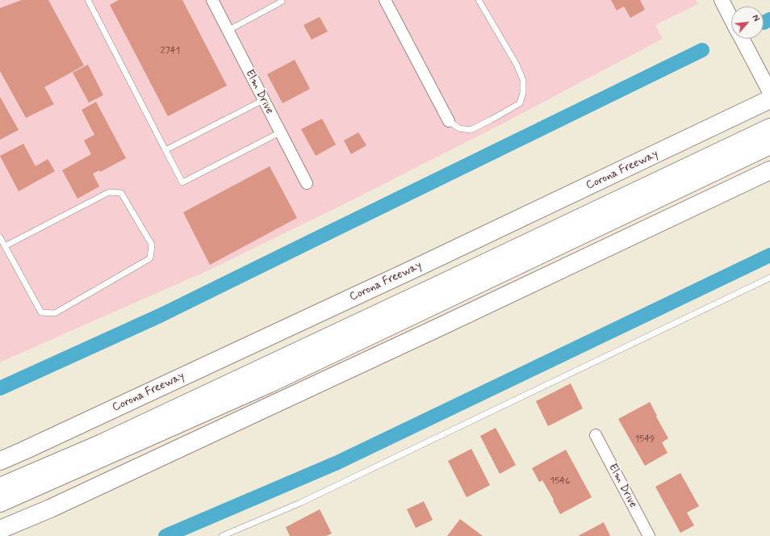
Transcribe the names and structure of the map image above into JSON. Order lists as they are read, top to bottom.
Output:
{
  "streets": {
    "highway": ["Corona Freeway"],
    "street": ["Elm Drive"]
  },
  "house_numbers": ["2741", "1549", "1546"],
  "north": "top right"
}
